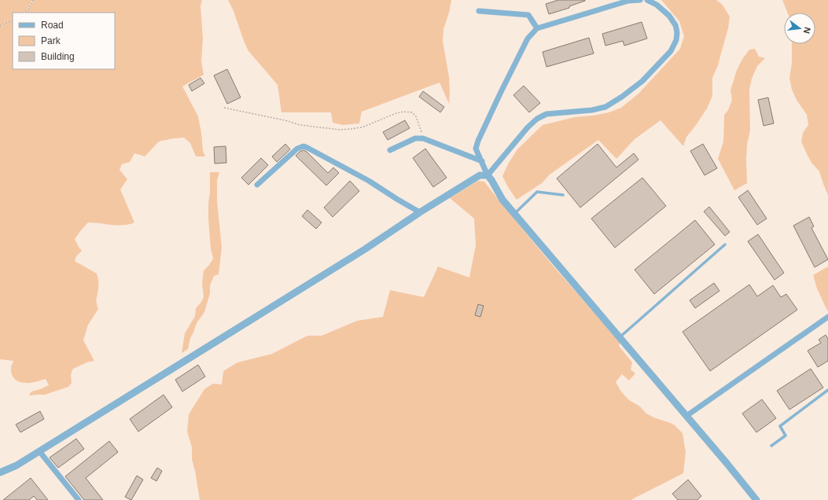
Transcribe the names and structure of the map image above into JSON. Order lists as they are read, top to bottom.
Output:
{
  "legend": ["Road", "Park", "Building"],
  "north": "right"
}
